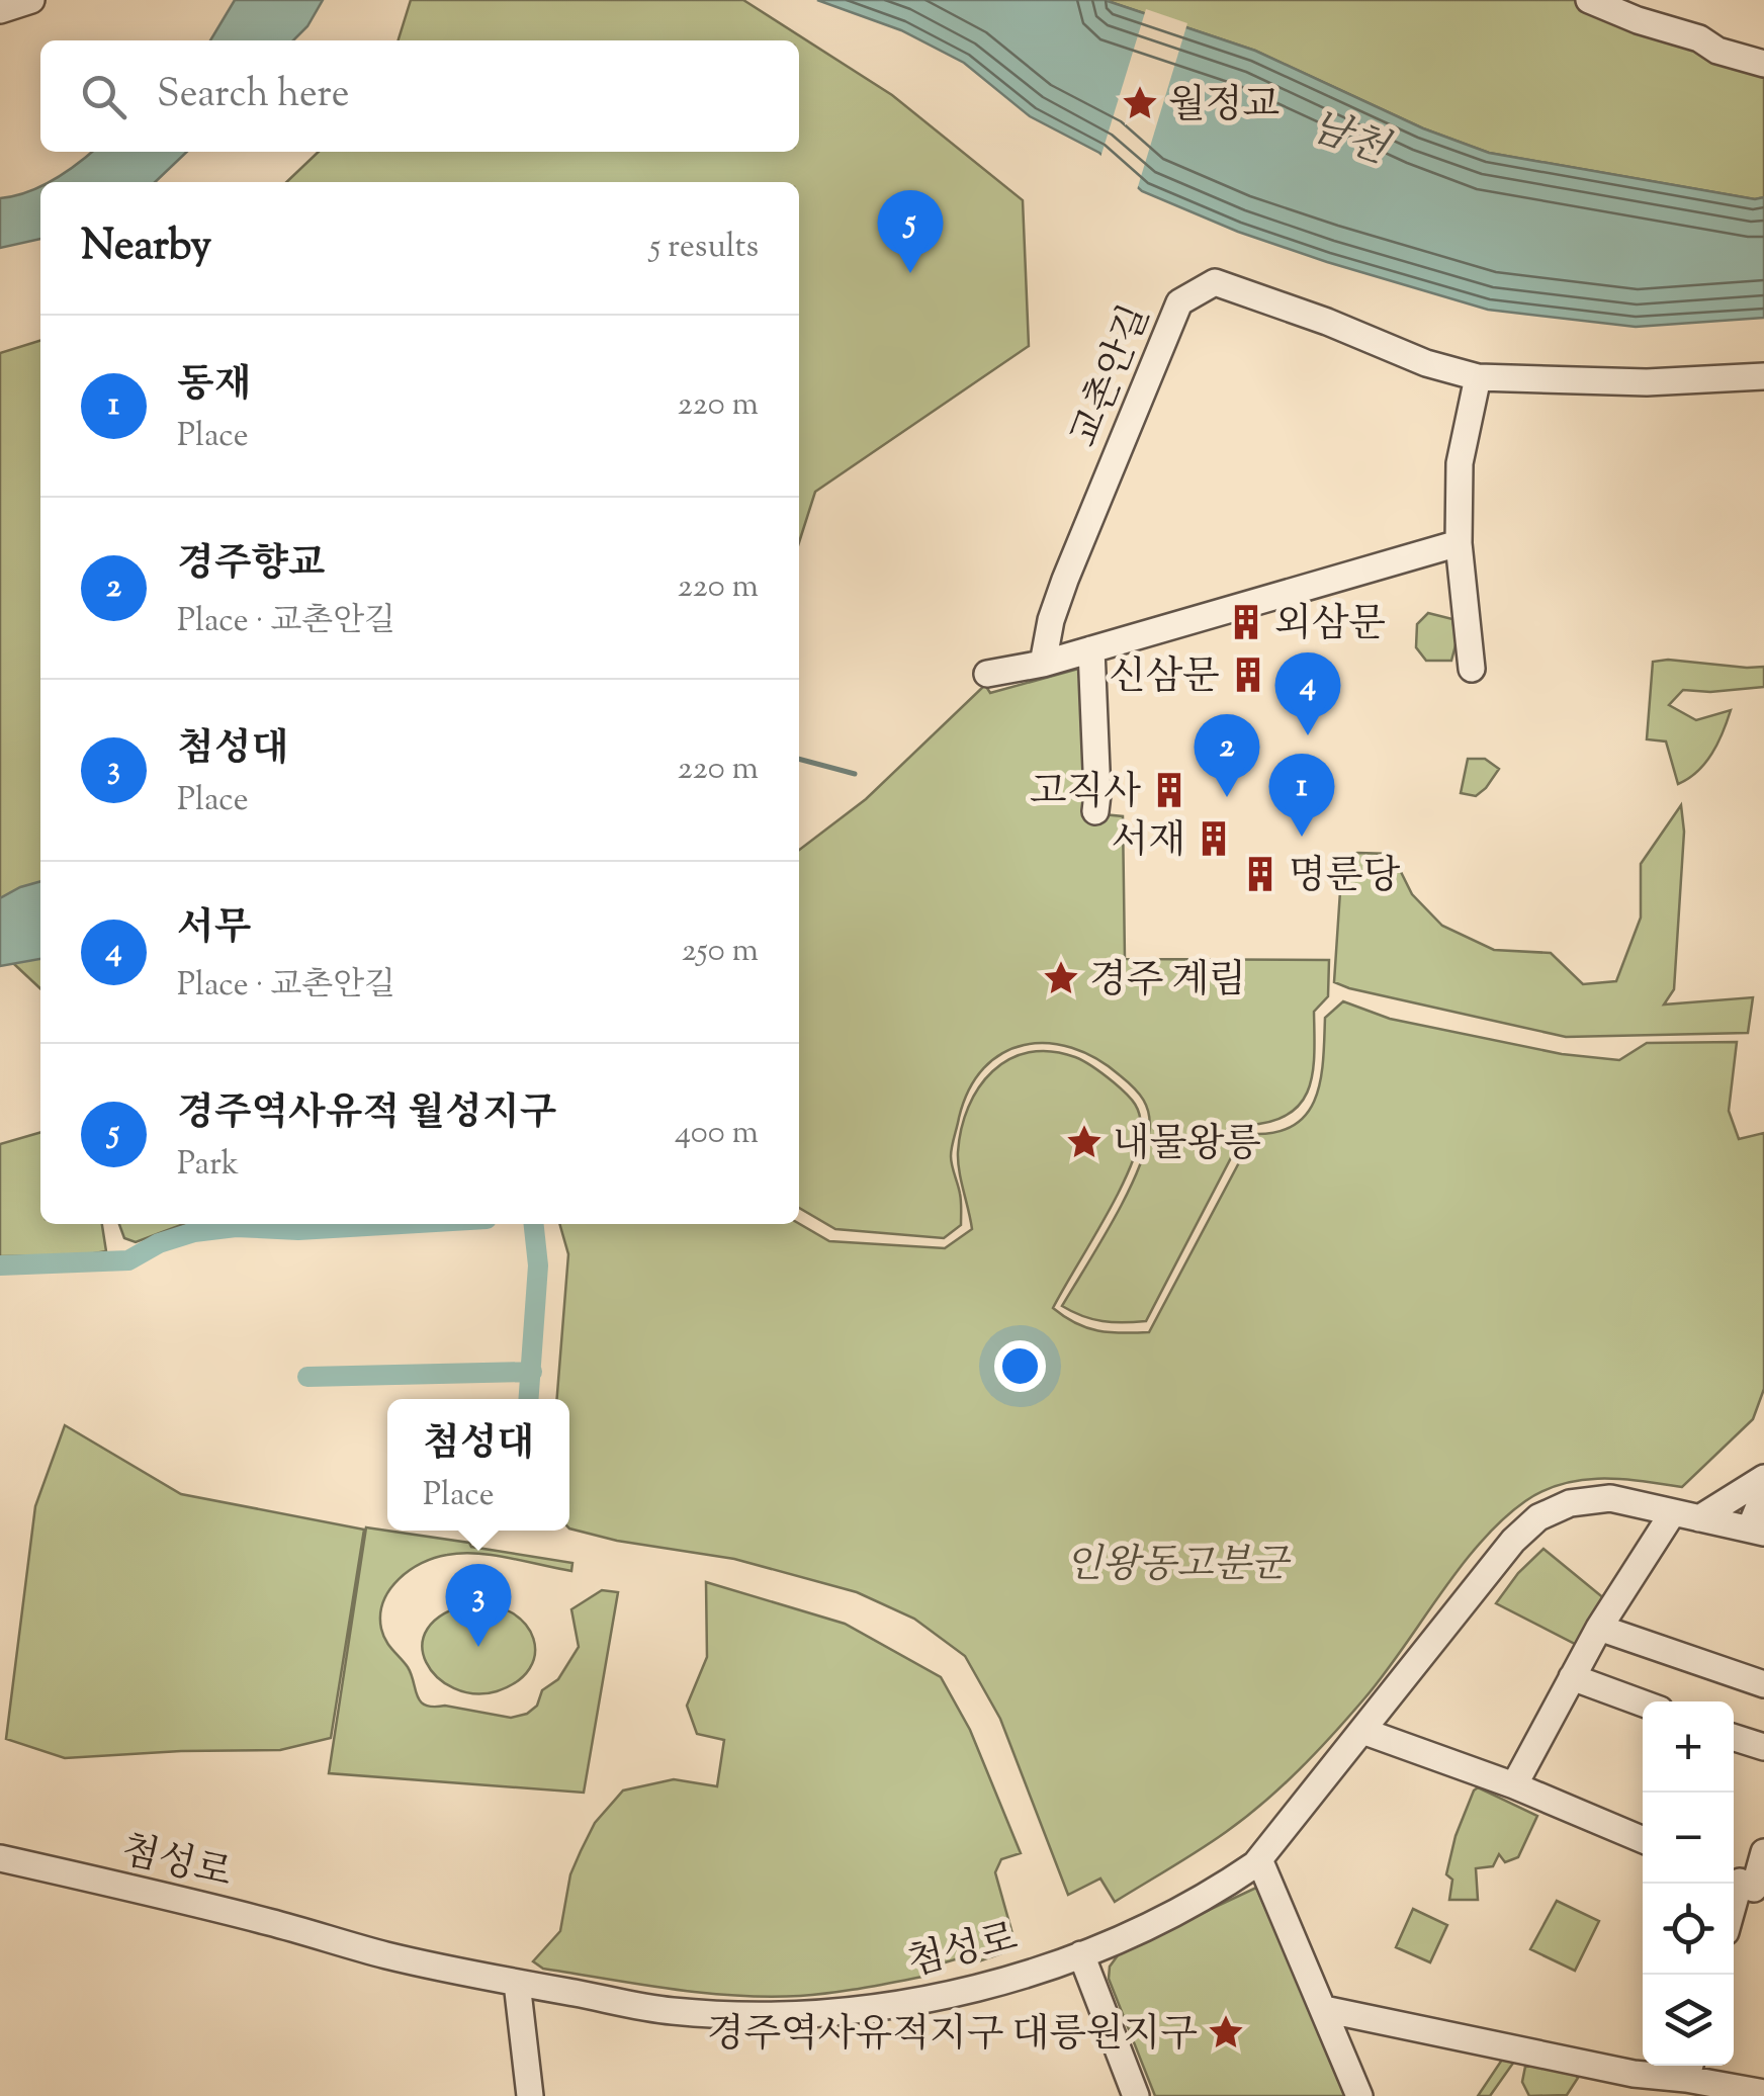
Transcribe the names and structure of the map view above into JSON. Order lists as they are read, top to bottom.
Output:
{
  "streets": {
    "street": ["교촌안길", "첨성로"]
  },
  "water": ["남천"],
  "parks": ["인왕동고분군"],
  "places": {
    "place": [
      "월정교",
      "경주 계림",
      "내물왕릉",
      "경주역사유적지구 대릉원지구"
    ],
    "building": [
      "외삼문",
      "신삼문",
      "고직사",
      "서재",
      "명룬당"
    ]
  },
  "page": {
    "search": "Search here",
    "heading": ["Nearby", "5 results"],
    "pins": [
      "5",
      "4",
      "2",
      "1",
      "3"
    ],
    "list": [
      {
        "mark": "1",
        "name": "동재",
        "note": "Place",
        "value": "220 m"
      },
      {
        "mark": "2",
        "name": "경주향교",
        "note": "Place · 교촌안길",
        "value": "220 m"
      },
      {
        "mark": "3",
        "name": "첨성대",
        "note": "Place",
        "value": "220 m"
      },
      {
        "mark": "4",
        "name": "서무",
        "note": "Place · 교촌안길",
        "value": "250 m"
      },
      {
        "mark": "5",
        "name": "경주역사유적 월성지구",
        "note": "Park",
        "value": "400 m"
      }
    ],
    "popup": ["첨성대", "Place"],
    "map_buttons": ["+", "−"]
  }
}
